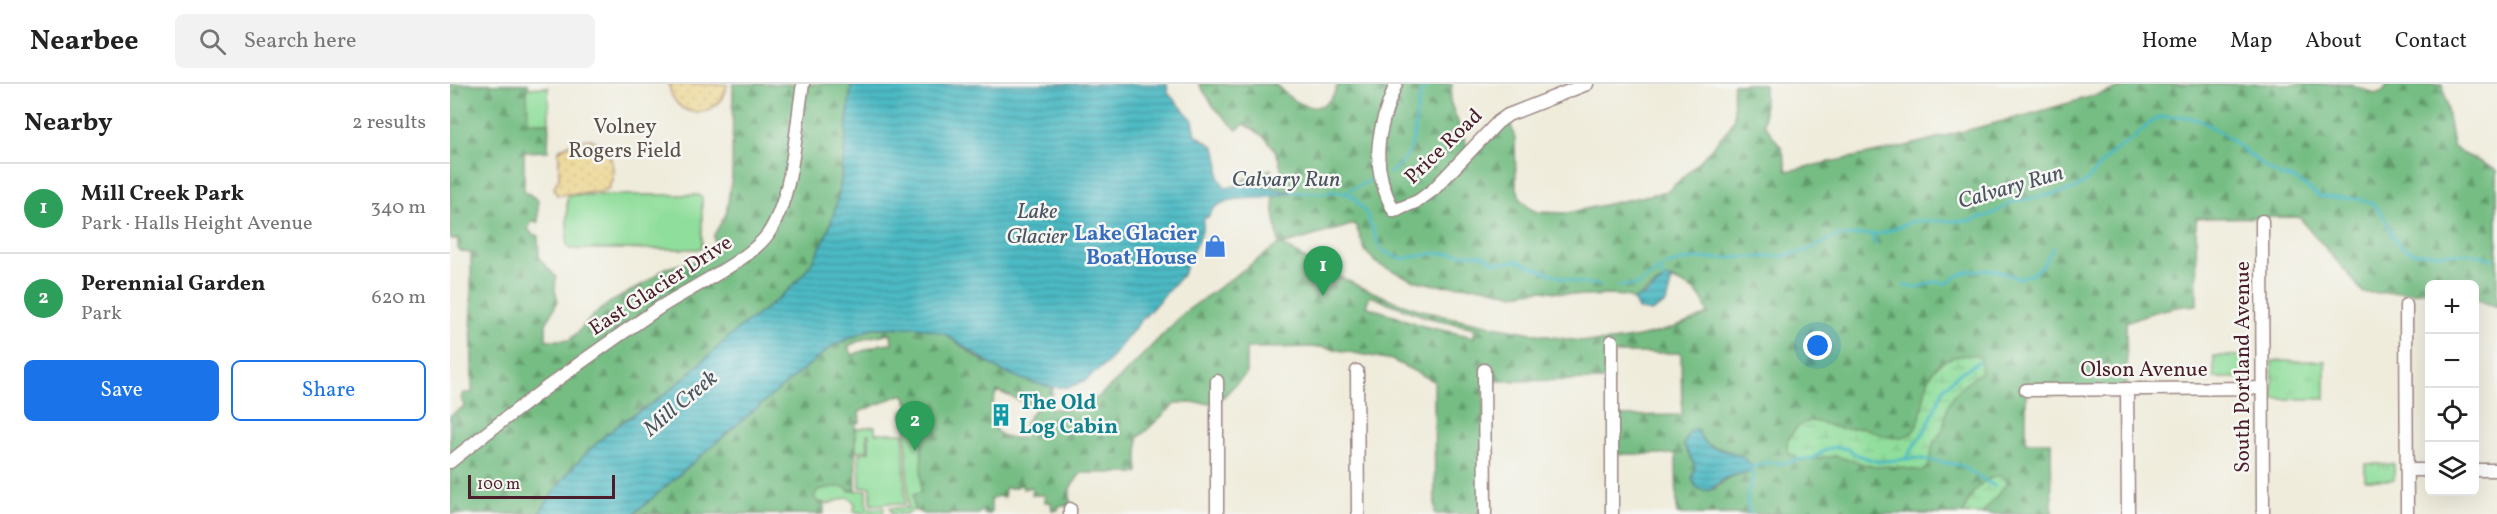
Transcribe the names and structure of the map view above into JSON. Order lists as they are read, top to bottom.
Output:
{
  "streets": {
    "street": [
      "Price Road",
      "East Glacier Drive",
      "South Portland Avenue",
      "Olson Avenue"
    ]
  },
  "crossings": [
    ["South Portland Avenue", "Olson Avenue"]
  ],
  "water": ["Calvary Run", "Lake Glacier", "Mill Creek"],
  "parks": ["Volney Rogers Field"],
  "places": {
    "shop": ["Lake Glacier Boat House"],
    "building": ["The Old Log Cabin"]
  },
  "scale_bar": "100 m",
  "page": {
    "header": "Nearbee",
    "search": "Search here",
    "nav": [
      "Home",
      "Map",
      "About",
      "Contact"
    ],
    "heading": ["Nearby", "2 results"],
    "list": [
      {
        "mark": "1",
        "name": "Mill Creek Park",
        "note": "Park · Halls Height Avenue",
        "value": "340 m"
      },
      {
        "mark": "2",
        "name": "Perennial Garden",
        "note": "Park",
        "value": "620 m"
      }
    ],
    "pins": ["1", "2"],
    "map_buttons": ["+", "−"],
    "buttons": ["Save", "Share"],
    "scale": "100 m"
  }
}
